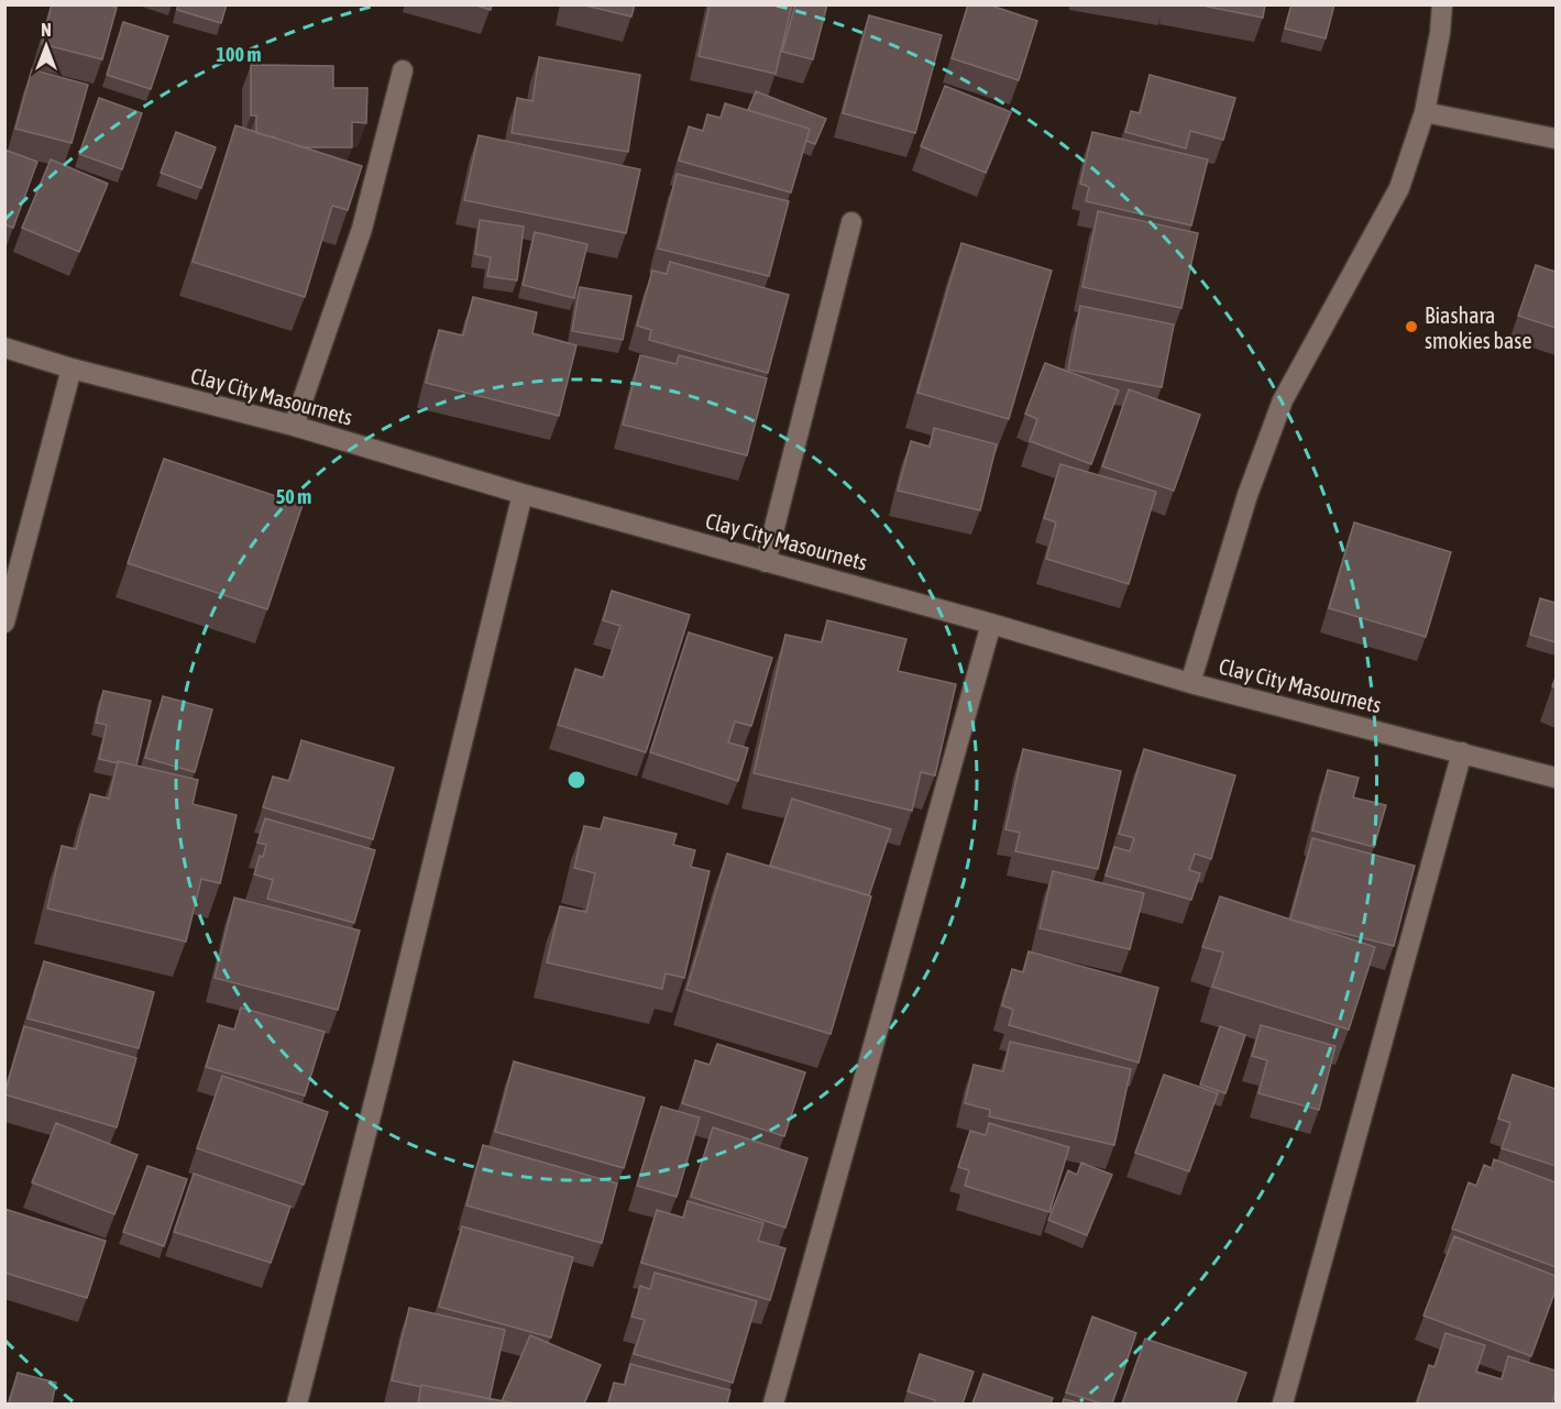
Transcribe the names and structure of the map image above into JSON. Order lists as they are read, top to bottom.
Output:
{
  "streets": {
    "street": ["Clay City Masournets"]
  },
  "places": ["Biashara smokies base"],
  "north": "top",
  "rings": ["100 m", "50 m"]
}
